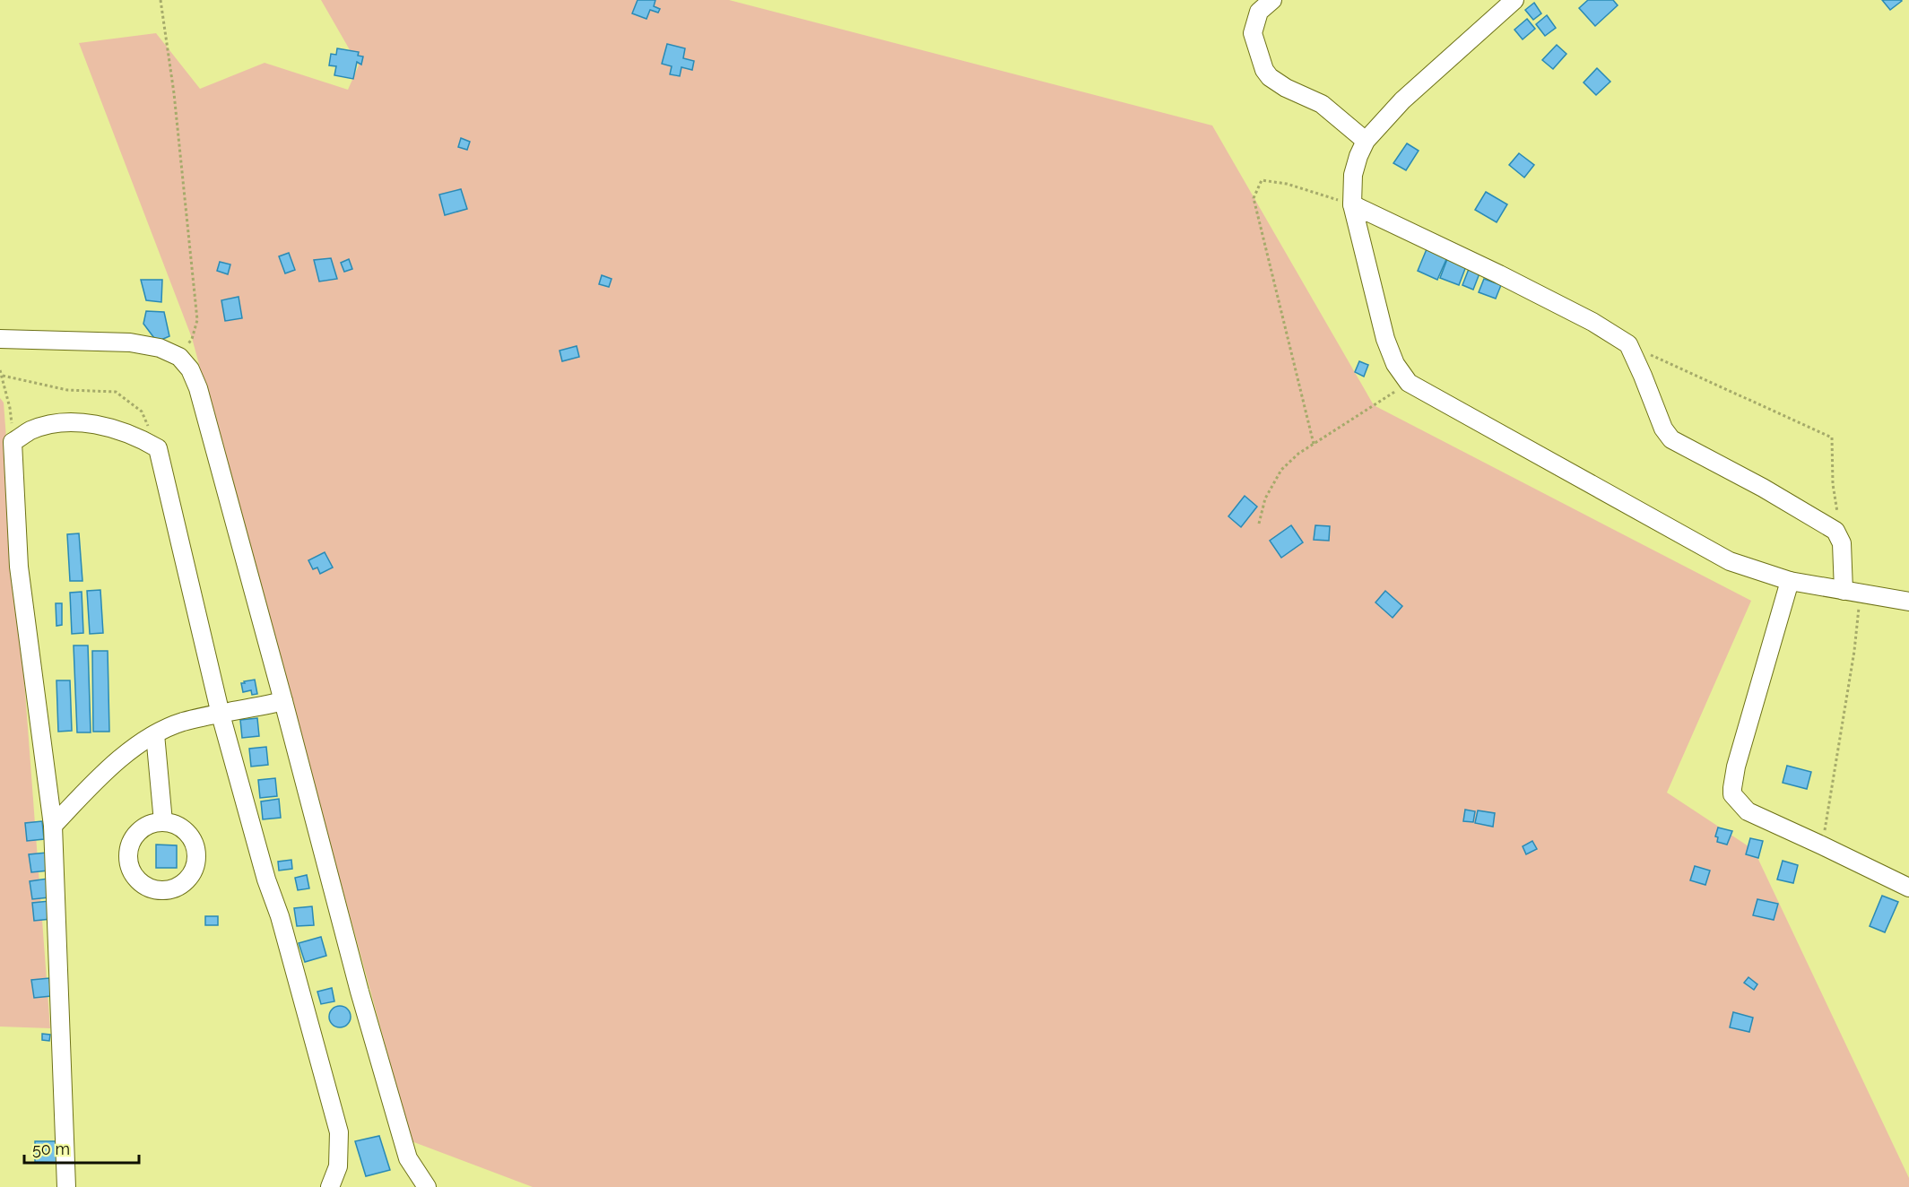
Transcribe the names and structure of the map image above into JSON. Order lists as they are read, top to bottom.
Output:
{
  "scale_bar": "50 m"
}
